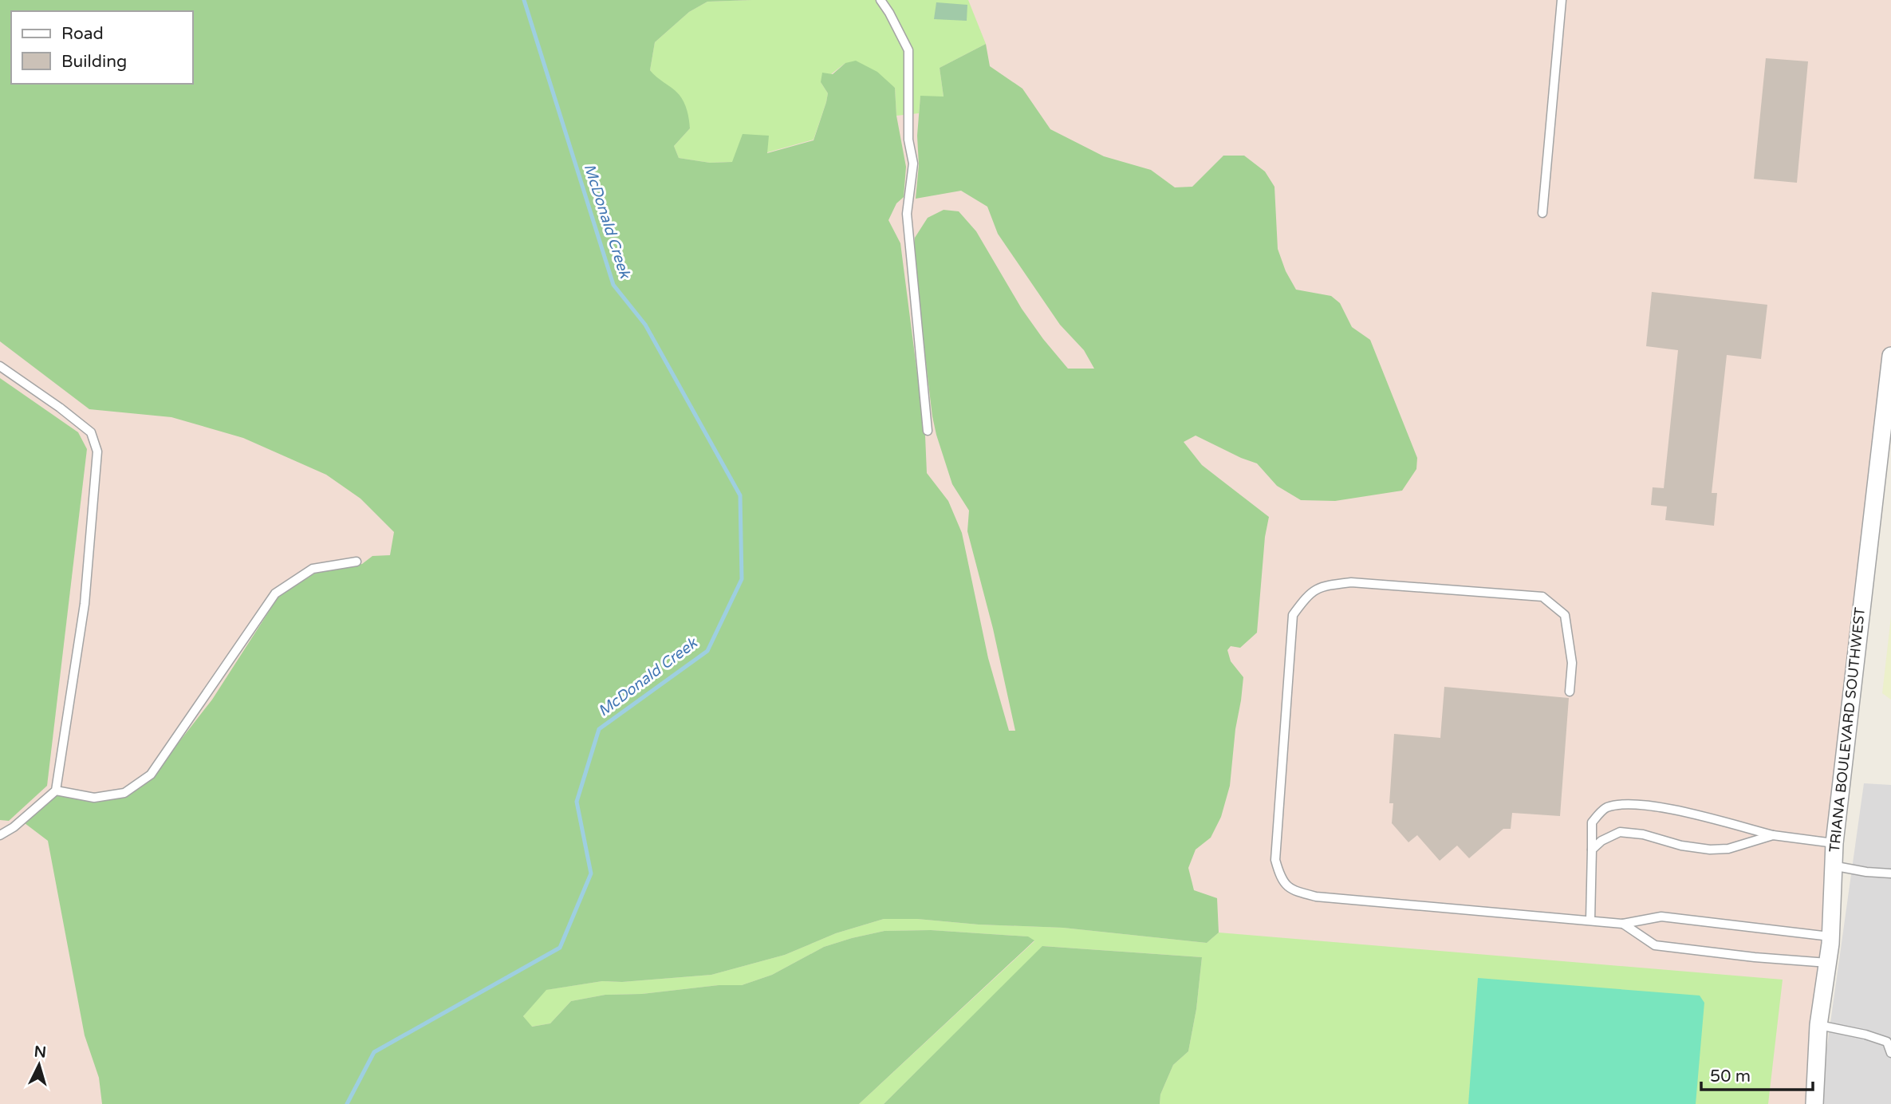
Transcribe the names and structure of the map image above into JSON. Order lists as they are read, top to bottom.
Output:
{
  "streets": {
    "street": ["TRIANA BOULEVARD SOUTHWEST"]
  },
  "water": ["McDonald Creek"],
  "legend": ["Road", "Building"],
  "scale_bar": "50 m",
  "north": "top"
}
